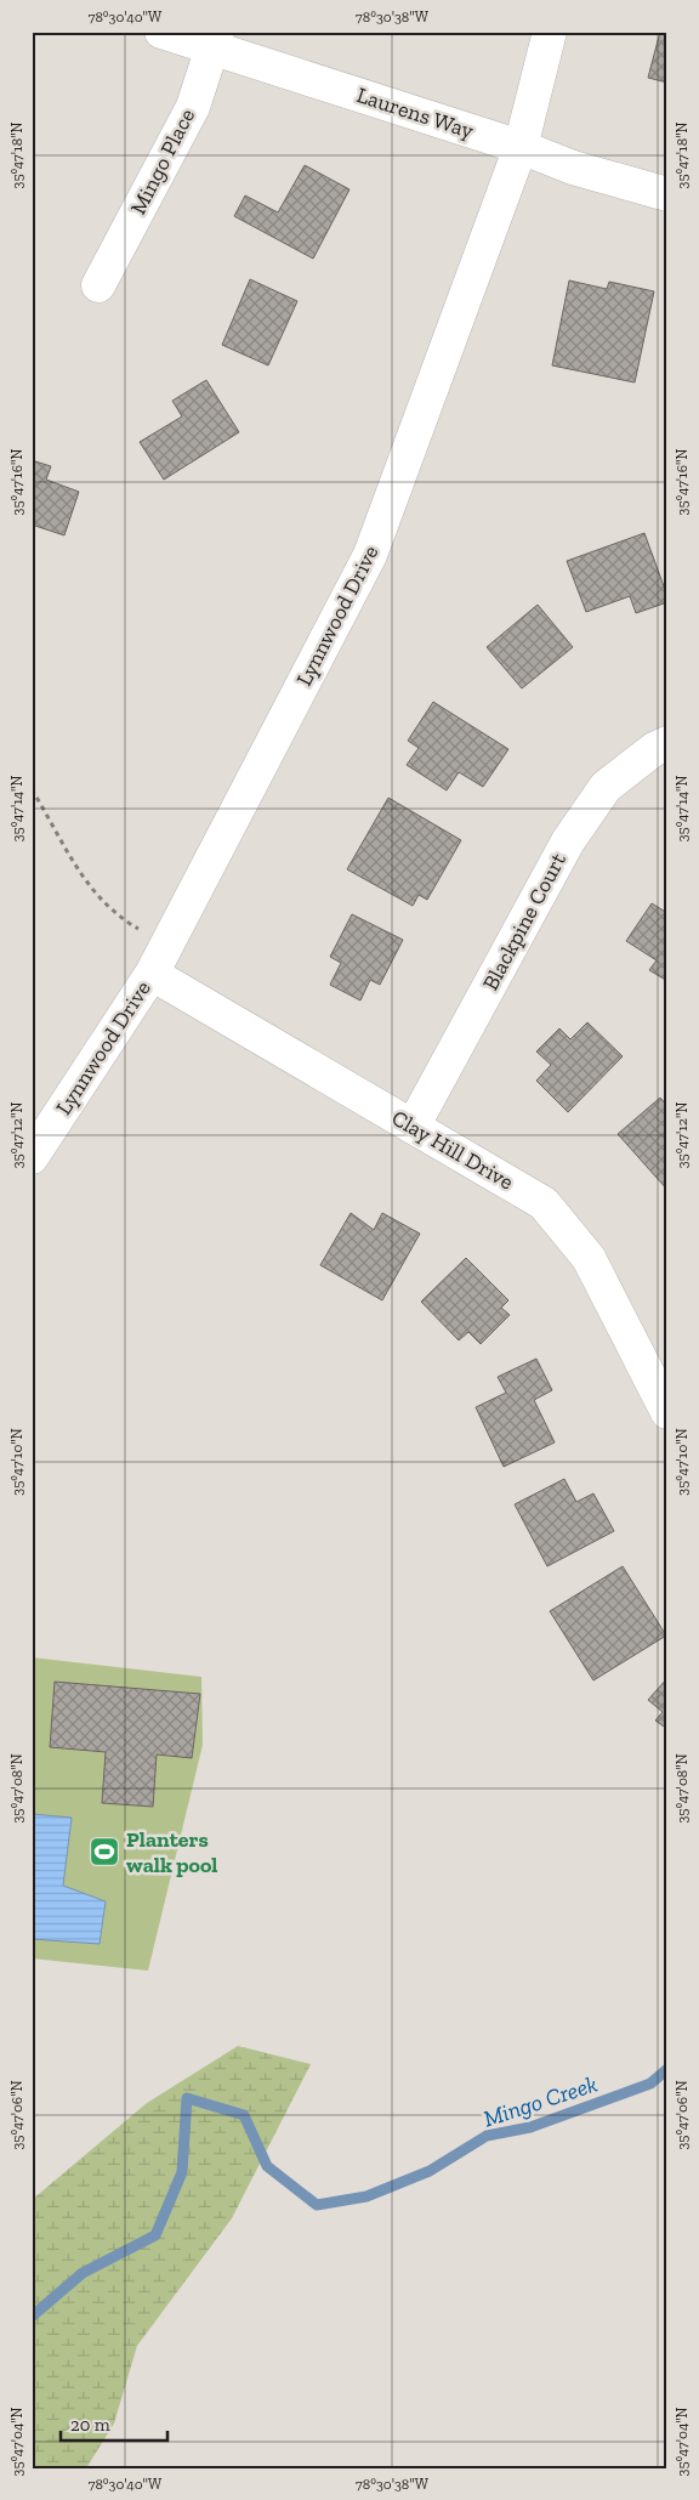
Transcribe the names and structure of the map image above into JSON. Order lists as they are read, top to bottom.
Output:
{
  "streets": {
    "street": [
      "Laurens Way",
      "Mingo Place",
      "Lynnwood Drive",
      "Blackpine Court",
      "Clay Hill Drive"
    ]
  },
  "crossings": [
    ["Laurens Way", "Mingo Place"],
    ["Laurens Way", "Lynnwood Drive"],
    ["Lynnwood Drive", "Clay Hill Drive"],
    ["Blackpine Court", "Clay Hill Drive"]
  ],
  "water": ["Mingo Creek"],
  "places": {
    "sports": ["Planters walk pool"]
  },
  "scale_bar": "20 m",
  "coordinates": [
    "78°30'40\"W",
    "78°30'38\"W",
    "35°47'18\"N",
    "35°47'16\"N",
    "35°47'14\"N",
    "35°47'12\"N",
    "35°47'10\"N",
    "35°47'08\"N",
    "35°47'06\"N",
    "35°47'04\"N"
  ]
}
